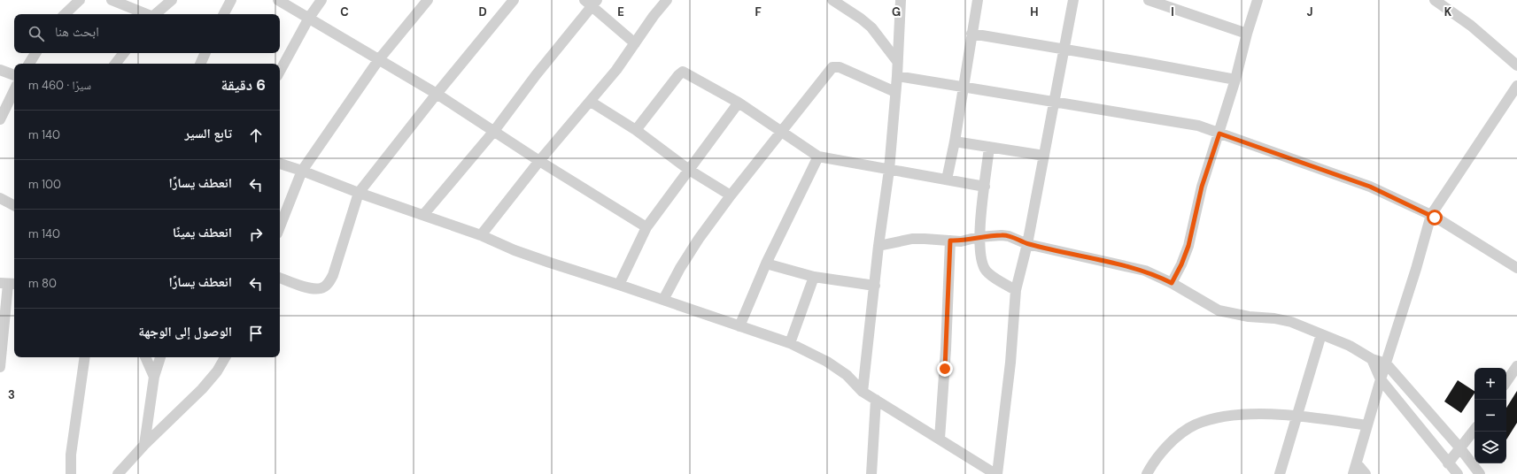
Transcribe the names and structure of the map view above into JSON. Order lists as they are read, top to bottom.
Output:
{
  "page": {
    "search": "ابحث هنا",
    "heading": ["6 دقيقة", "سيرًا · 460 m"],
    "list": [
      ["تابع السير", "140 m"],
      ["انعطف يسارًا", "100 m"],
      ["انعطف يمينًا", "140 m"],
      ["انعطف يسارًا", "80 m"],
      "الوصول إلى الوجهة"
    ],
    "map_buttons": ["+", "−"]
  },
  "grid": {
    "columns": [
      "C",
      "D",
      "E",
      "F",
      "G",
      "H",
      "I",
      "J",
      "K"
    ],
    "rows": ["3"]
  }
}
